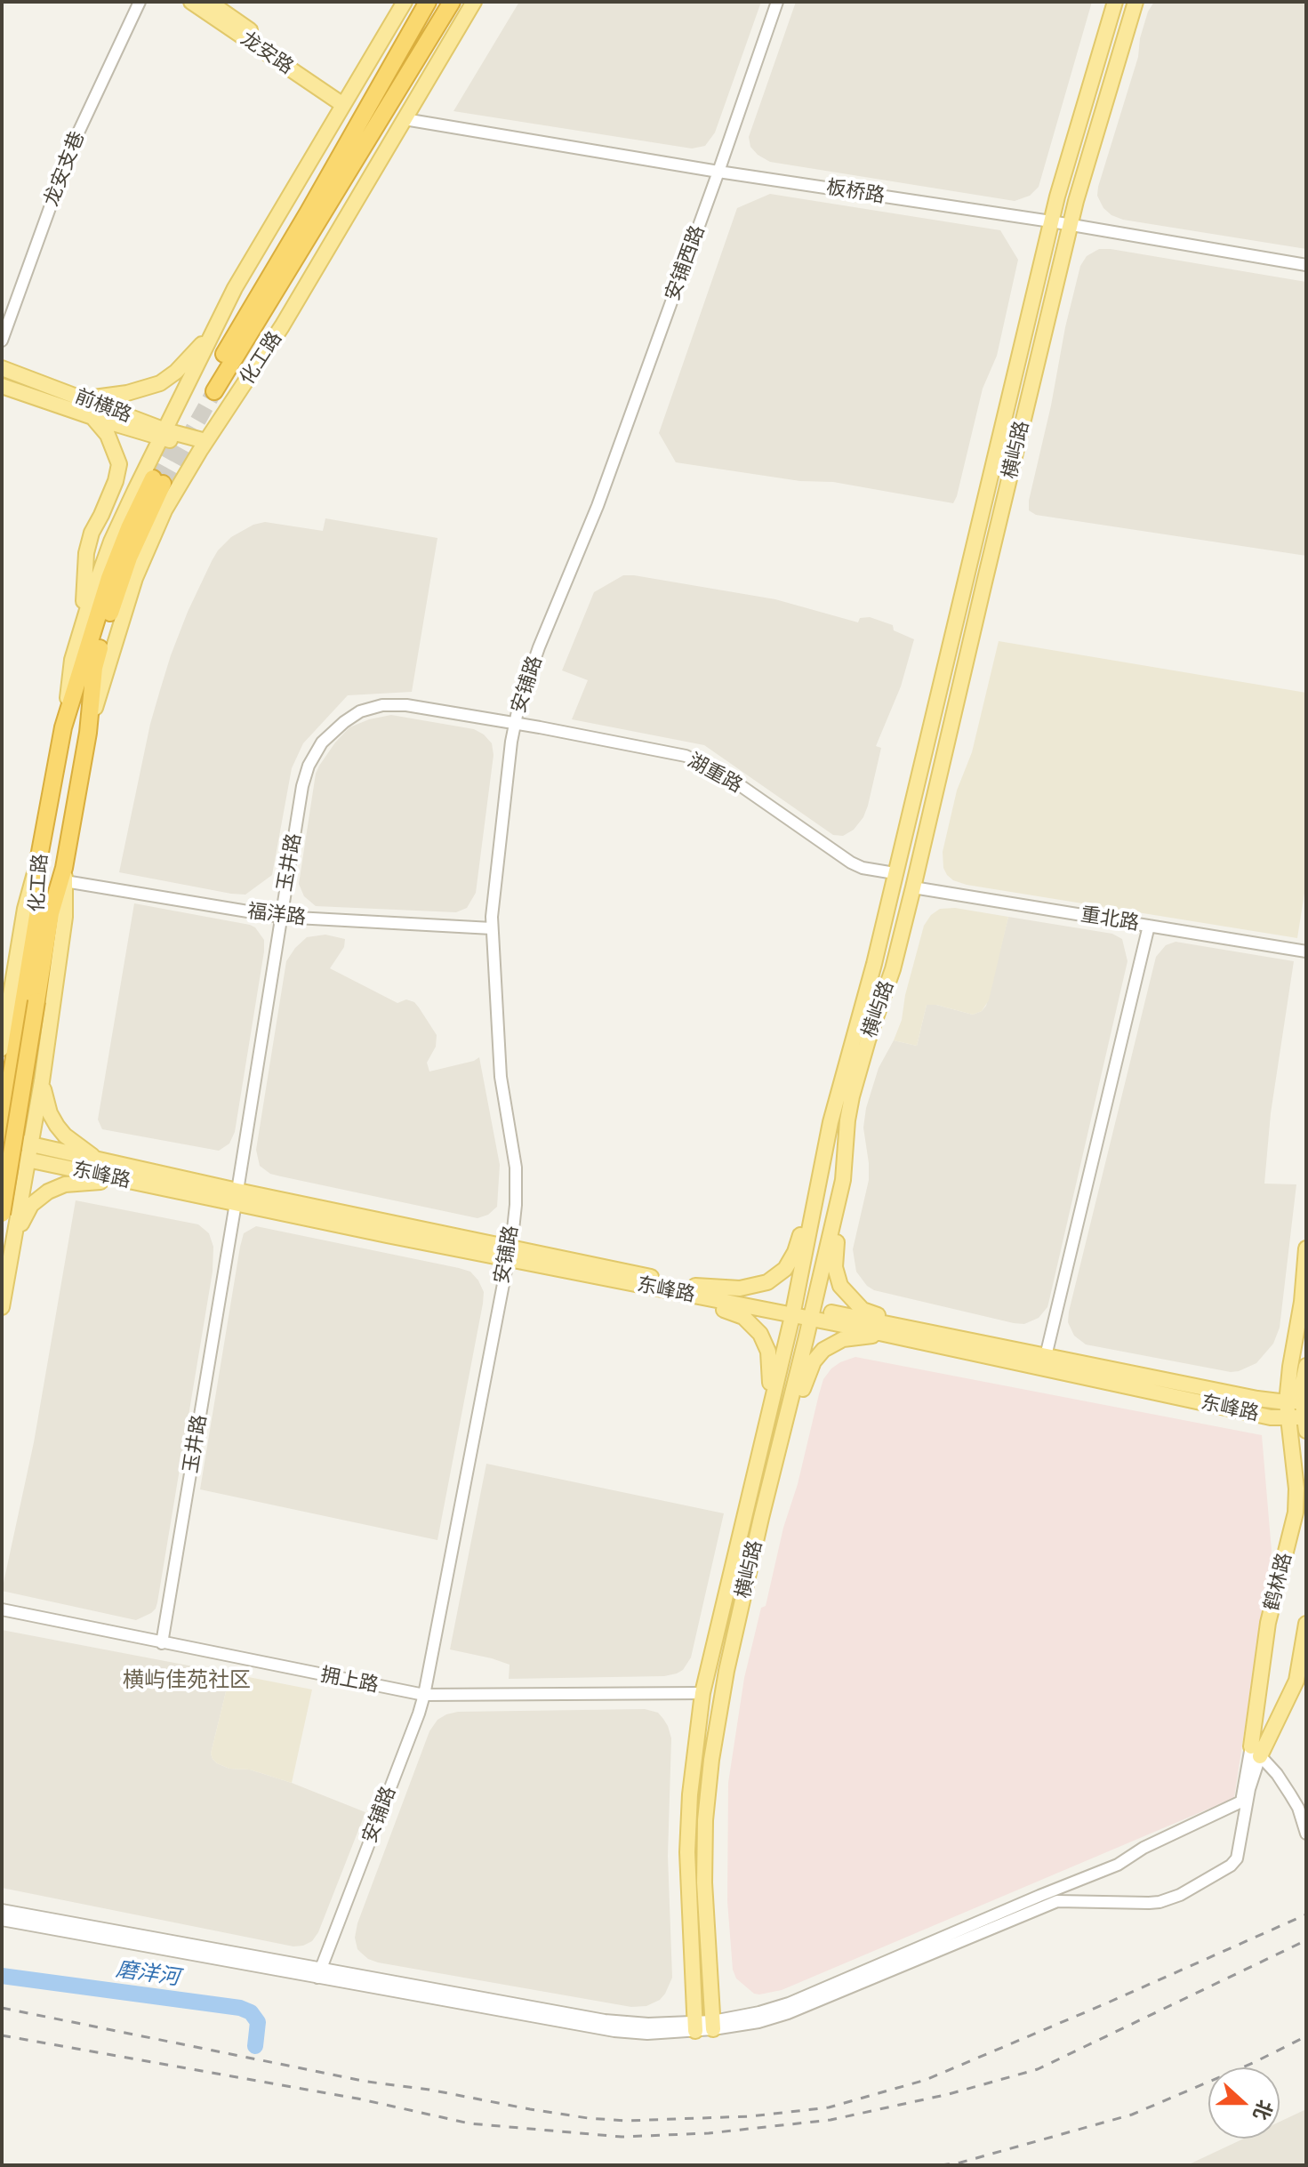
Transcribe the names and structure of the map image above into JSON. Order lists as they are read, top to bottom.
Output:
{
  "streets": {
    "highway": ["化工路"],
    "main road": [
      "龙安路",
      "前横路",
      "横屿路",
      "东峰路",
      "鹤林路"
    ],
    "street": [
      "龙安支巷",
      "板桥路",
      "安铺西路",
      "安铺路",
      "湖重路",
      "玉井路",
      "福洋路",
      "重北路",
      "拥上路"
    ]
  },
  "crossings": [
    ["板桥路", "安铺西路"],
    ["板桥路", "化工路"],
    ["板桥路", "横屿路"],
    ["安铺西路", "安铺路"],
    ["化工路", "前横路"],
    ["化工路", "福洋路"],
    ["横屿路", "湖重路"],
    ["横屿路", "重北路"],
    ["横屿路", "东峰路"],
    ["横屿路", "拥上路"],
    ["安铺路", "湖重路"],
    ["安铺路", "玉井路"],
    ["安铺路", "福洋路"],
    ["安铺路", "东峰路"],
    ["安铺路", "拥上路"],
    ["湖重路", "玉井路"],
    ["玉井路", "福洋路"],
    ["玉井路", "东峰路"],
    ["玉井路", "拥上路"],
    ["东峰路", "鹤林路"]
  ],
  "districts": ["横屿佳苑社区"],
  "water": ["磨洋河"],
  "north": "right"
}
